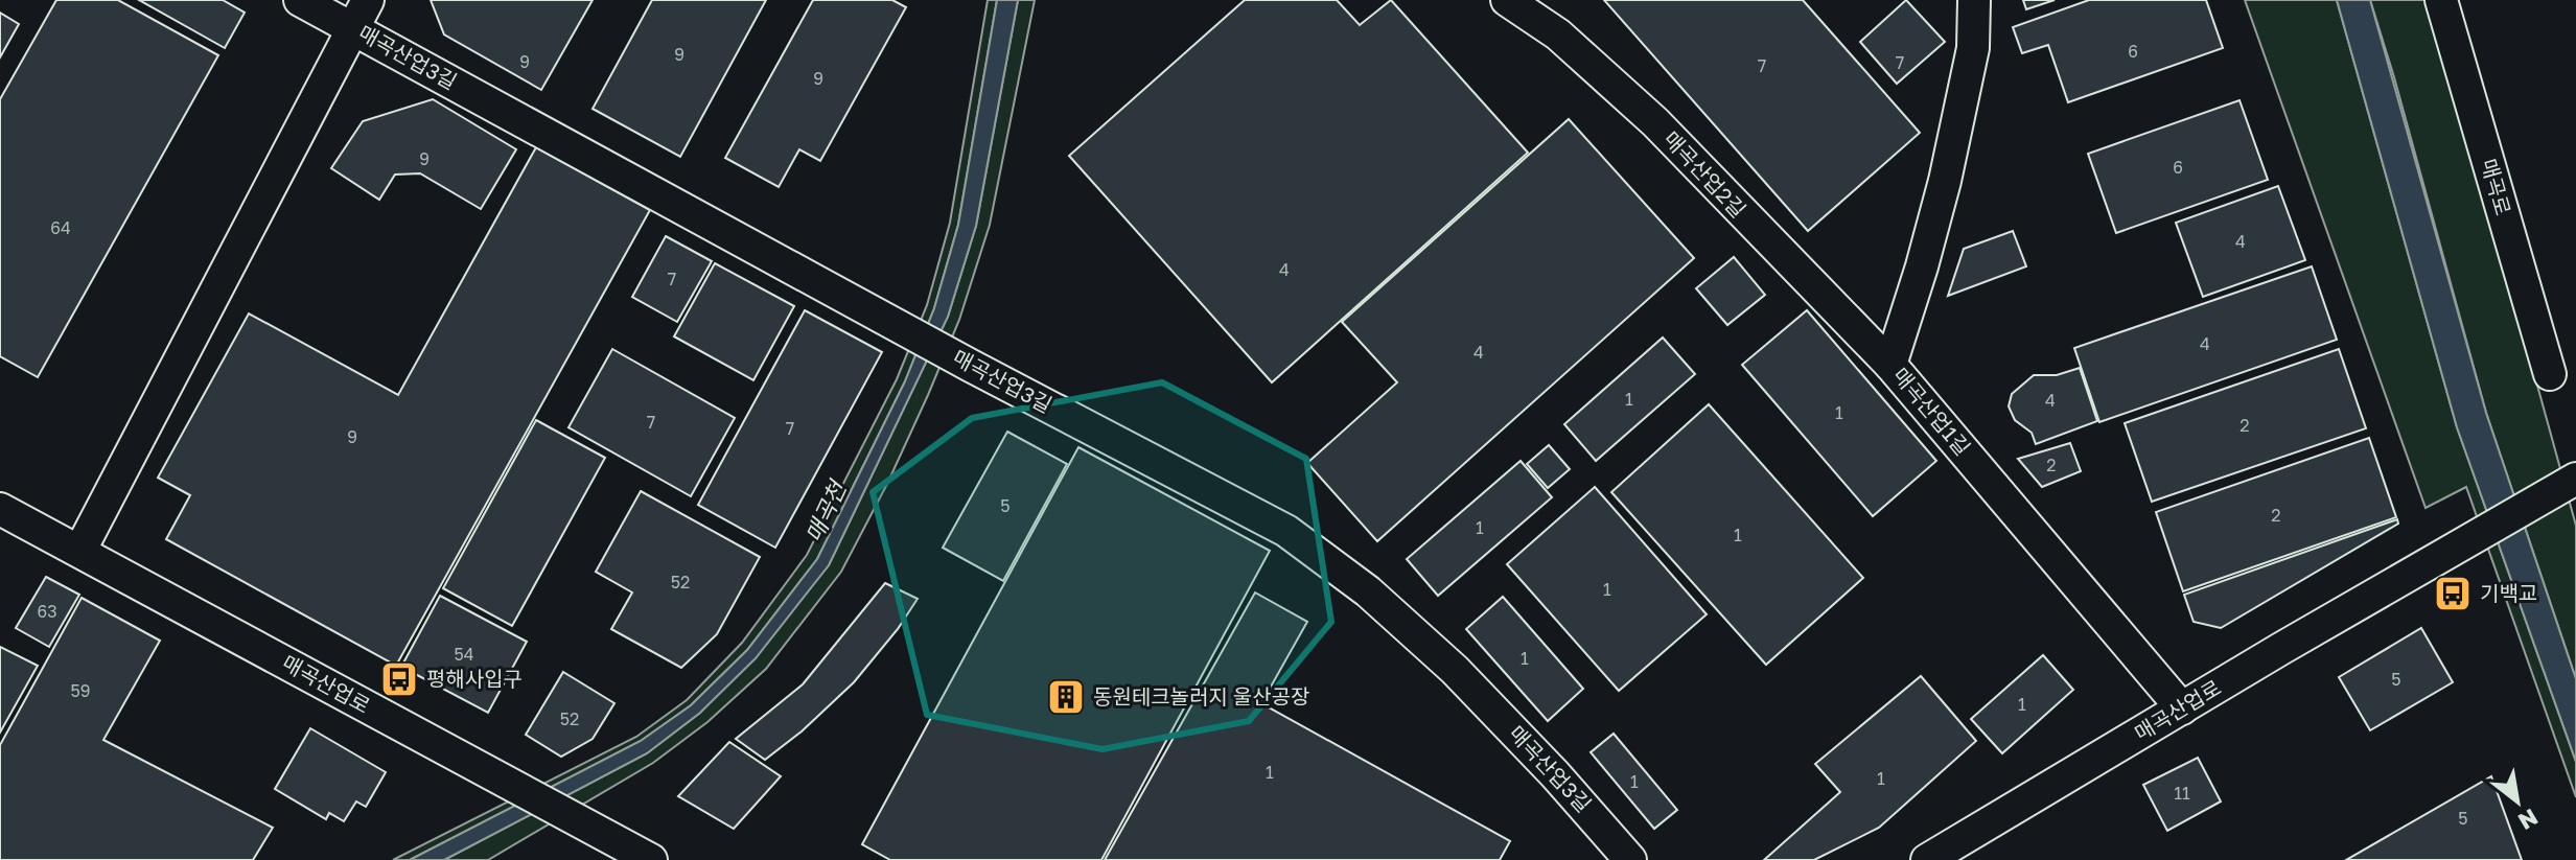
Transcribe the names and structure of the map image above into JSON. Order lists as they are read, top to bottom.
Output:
{
  "streets": {
    "street": [
      "매곡산업3길",
      "매곡산업2길",
      "매곡로",
      "매곡산업1길",
      "매곡산업로"
    ]
  },
  "crossings": [
    ["매곡산업2길", "매곡산업1길"],
    ["매곡산업1길", "매곡산업로"]
  ],
  "water": ["매곡천"],
  "places": {
    "bus stop": ["기백교", "평해사입구"],
    "building": ["동원테크놀러지 울산공장"]
  },
  "house_numbers": [
    "6",
    "9",
    "9",
    "7",
    "7",
    "9",
    "9",
    "6",
    "64",
    "4",
    "4",
    "7",
    "4",
    "4",
    "1",
    "4",
    "1",
    "7",
    "2",
    "7",
    "9",
    "2",
    "5",
    "2",
    "1",
    "1",
    "52",
    "1",
    "63",
    "54",
    "1",
    "5",
    "59",
    "1",
    "52",
    "1",
    "1",
    "1",
    "11",
    "5"
  ],
  "north": "bottom right"
}
